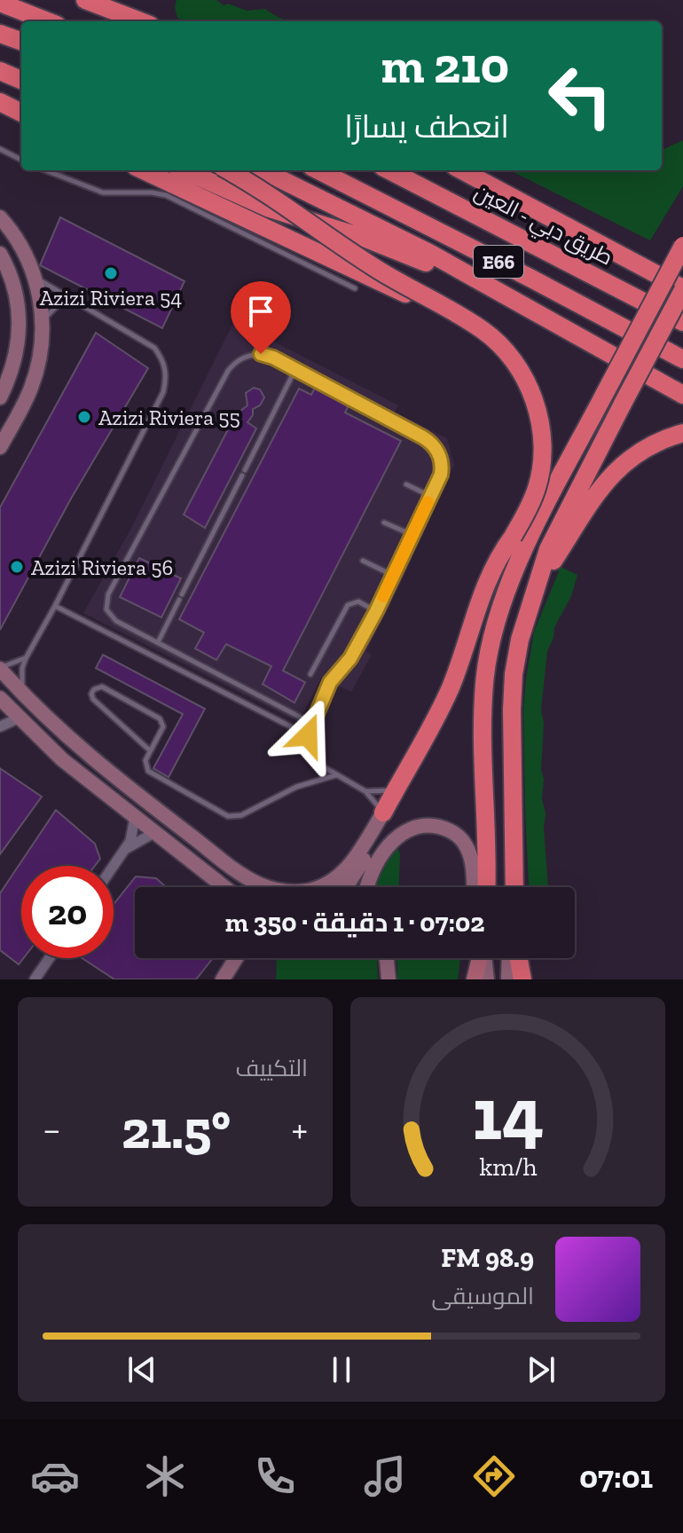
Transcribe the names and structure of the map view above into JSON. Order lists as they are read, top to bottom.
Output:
{
  "streets": {
    "highway": ["طريق دبي - العين", "E66"]
  },
  "places": ["Azizi Riviera 54", "Azizi Riviera 55", "Azizi Riviera 56"],
  "page": {
    "turn": ["210 m", "انعطف يسارًا"],
    "limit": "20",
    "trip": "07:02 · 1 دقيقة · 350 m",
    "tile": "التكييف",
    "heat": ["−", "21.5°", "+"],
    "song": ["98.9 FM", "الموسيقى"],
    "tabs": "07:01",
    "gauge": ["14", "km/h"]
  }
}
